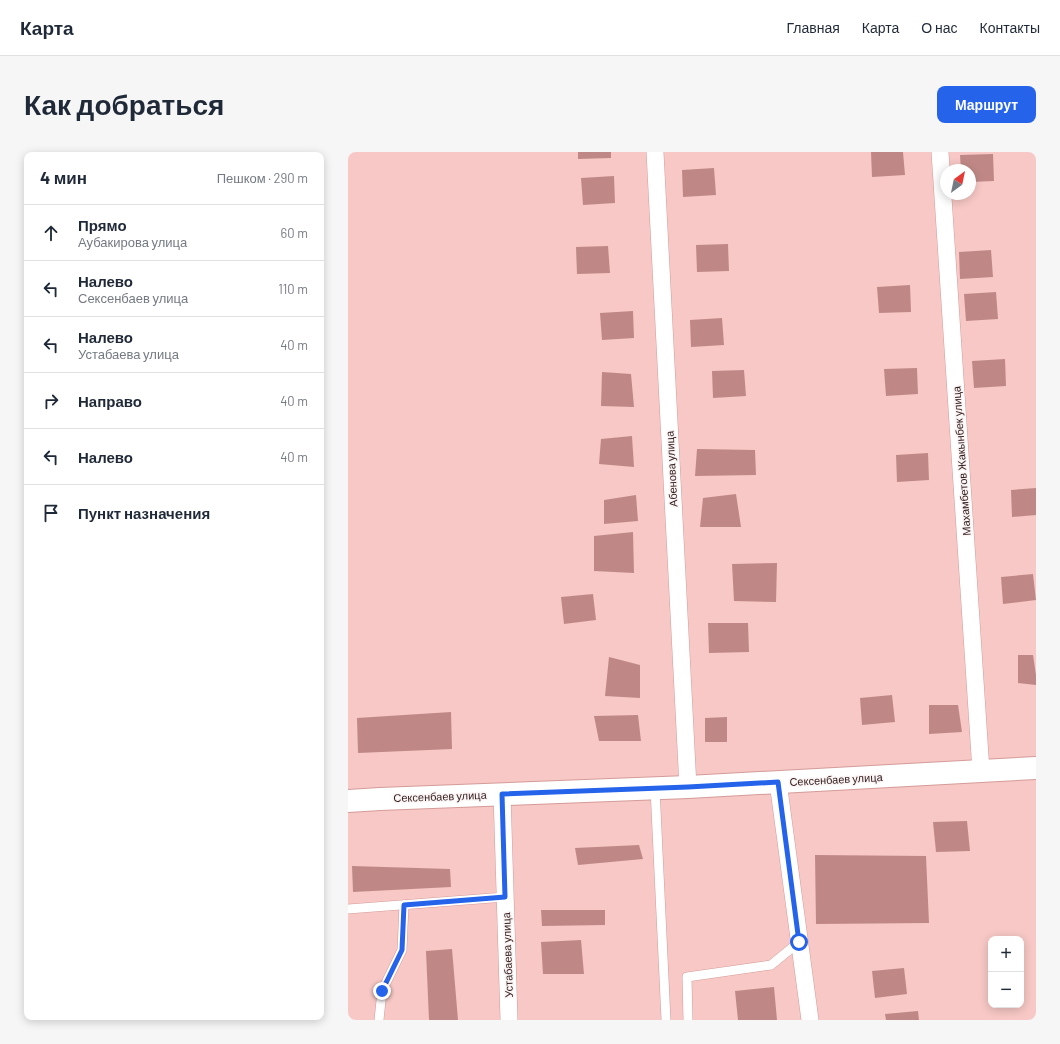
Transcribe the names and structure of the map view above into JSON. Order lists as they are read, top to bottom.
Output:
{
  "streets": {
    "street": [
      "Махамбетов Жакынбек улица",
      "Абенова улица",
      "Сексенбаев улица",
      "Устабаева улица"
    ]
  },
  "crossings": [
    ["Махамбетов Жакынбек улица", "Сексенбаев улица"],
    ["Абенова улица", "Сексенбаев улица"],
    ["Сексенбаев улица", "Устабаева улица"]
  ],
  "north": "top right",
  "page": {
    "header": "Карта",
    "nav": [
      "Главная",
      "Карта",
      "О нас",
      "Контакты"
    ],
    "buttons": "Маршрут",
    "title": "Как добраться",
    "heading": ["4 мин", "Пешком · 290 m"],
    "list": [
      ["Прямо", "Аубакирова улица", "60 m"],
      ["Налево", "Сексенбаев улица", "110 m"],
      ["Налево", "Устабаева улица", "40 m"],
      ["Направо", "40 m"],
      ["Налево", "40 m"],
      "Пункт назначения"
    ],
    "map_buttons": ["+", "−"]
  }
}
